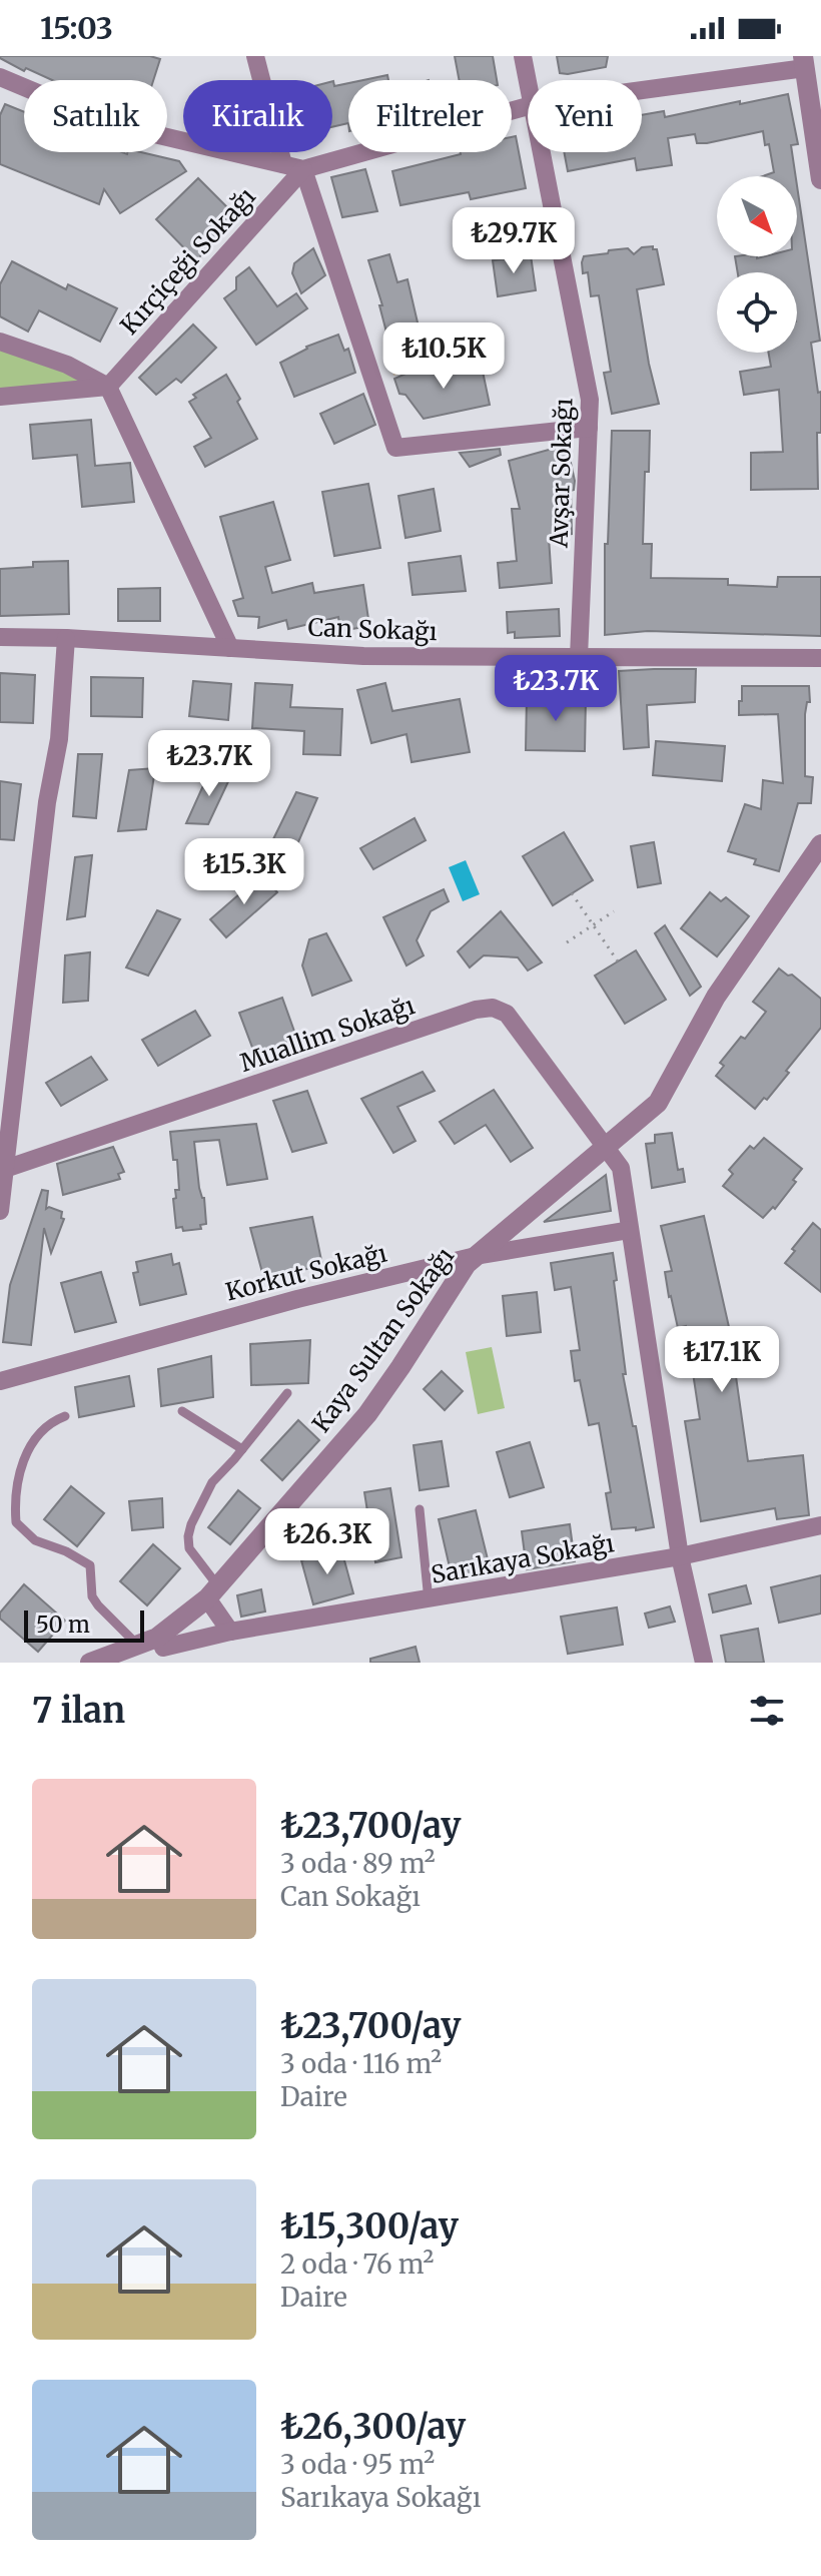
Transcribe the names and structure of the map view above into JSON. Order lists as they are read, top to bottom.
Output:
{
  "streets": {
    "street": [
      "Kırçiçeği Sokağı",
      "Avşar Sokağı",
      "Can Sokağı",
      "Muallim Sokağı",
      "Korkut Sokağı",
      "Kaya Sultan Sokağı",
      "Sarıkaya Sokağı"
    ]
  },
  "crossings": [
    ["Avşar Sokağı", "Can Sokağı"],
    ["Muallim Sokağı", "Korkut Sokağı"],
    ["Muallim Sokağı", "Kaya Sultan Sokağı"],
    ["Muallim Sokağı", "Sarıkaya Sokağı"],
    ["Korkut Sokağı", "Kaya Sultan Sokağı"],
    ["Kaya Sultan Sokağı", "Sarıkaya Sokağı"]
  ],
  "scale_bar": "50 m",
  "north": "bottom right",
  "page": {
    "status": "15:03",
    "chip": [
      "Satılık",
      "Kiralık",
      "Filtreler",
      "Yeni"
    ],
    "price": [
      "₺29.7K",
      "₺10.5K",
      "₺23.7K",
      "₺23.7K",
      "₺15.3K",
      "₺17.1K",
      "₺26.3K"
    ],
    "scale": "50 m",
    "heading": "7 ilan",
    "list": [
      {
        "name": "₺23,700/ay",
        "note": "3 oda · 89 m² · Can Sokağı"
      },
      {
        "name": "₺23,700/ay",
        "note": "3 oda · 116 m² · Daire"
      },
      {
        "name": "₺15,300/ay",
        "note": "2 oda · 76 m² · Daire"
      },
      {
        "name": "₺26,300/ay",
        "note": "3 oda · 95 m² · Sarıkaya Sokağı"
      }
    ]
  }
}
